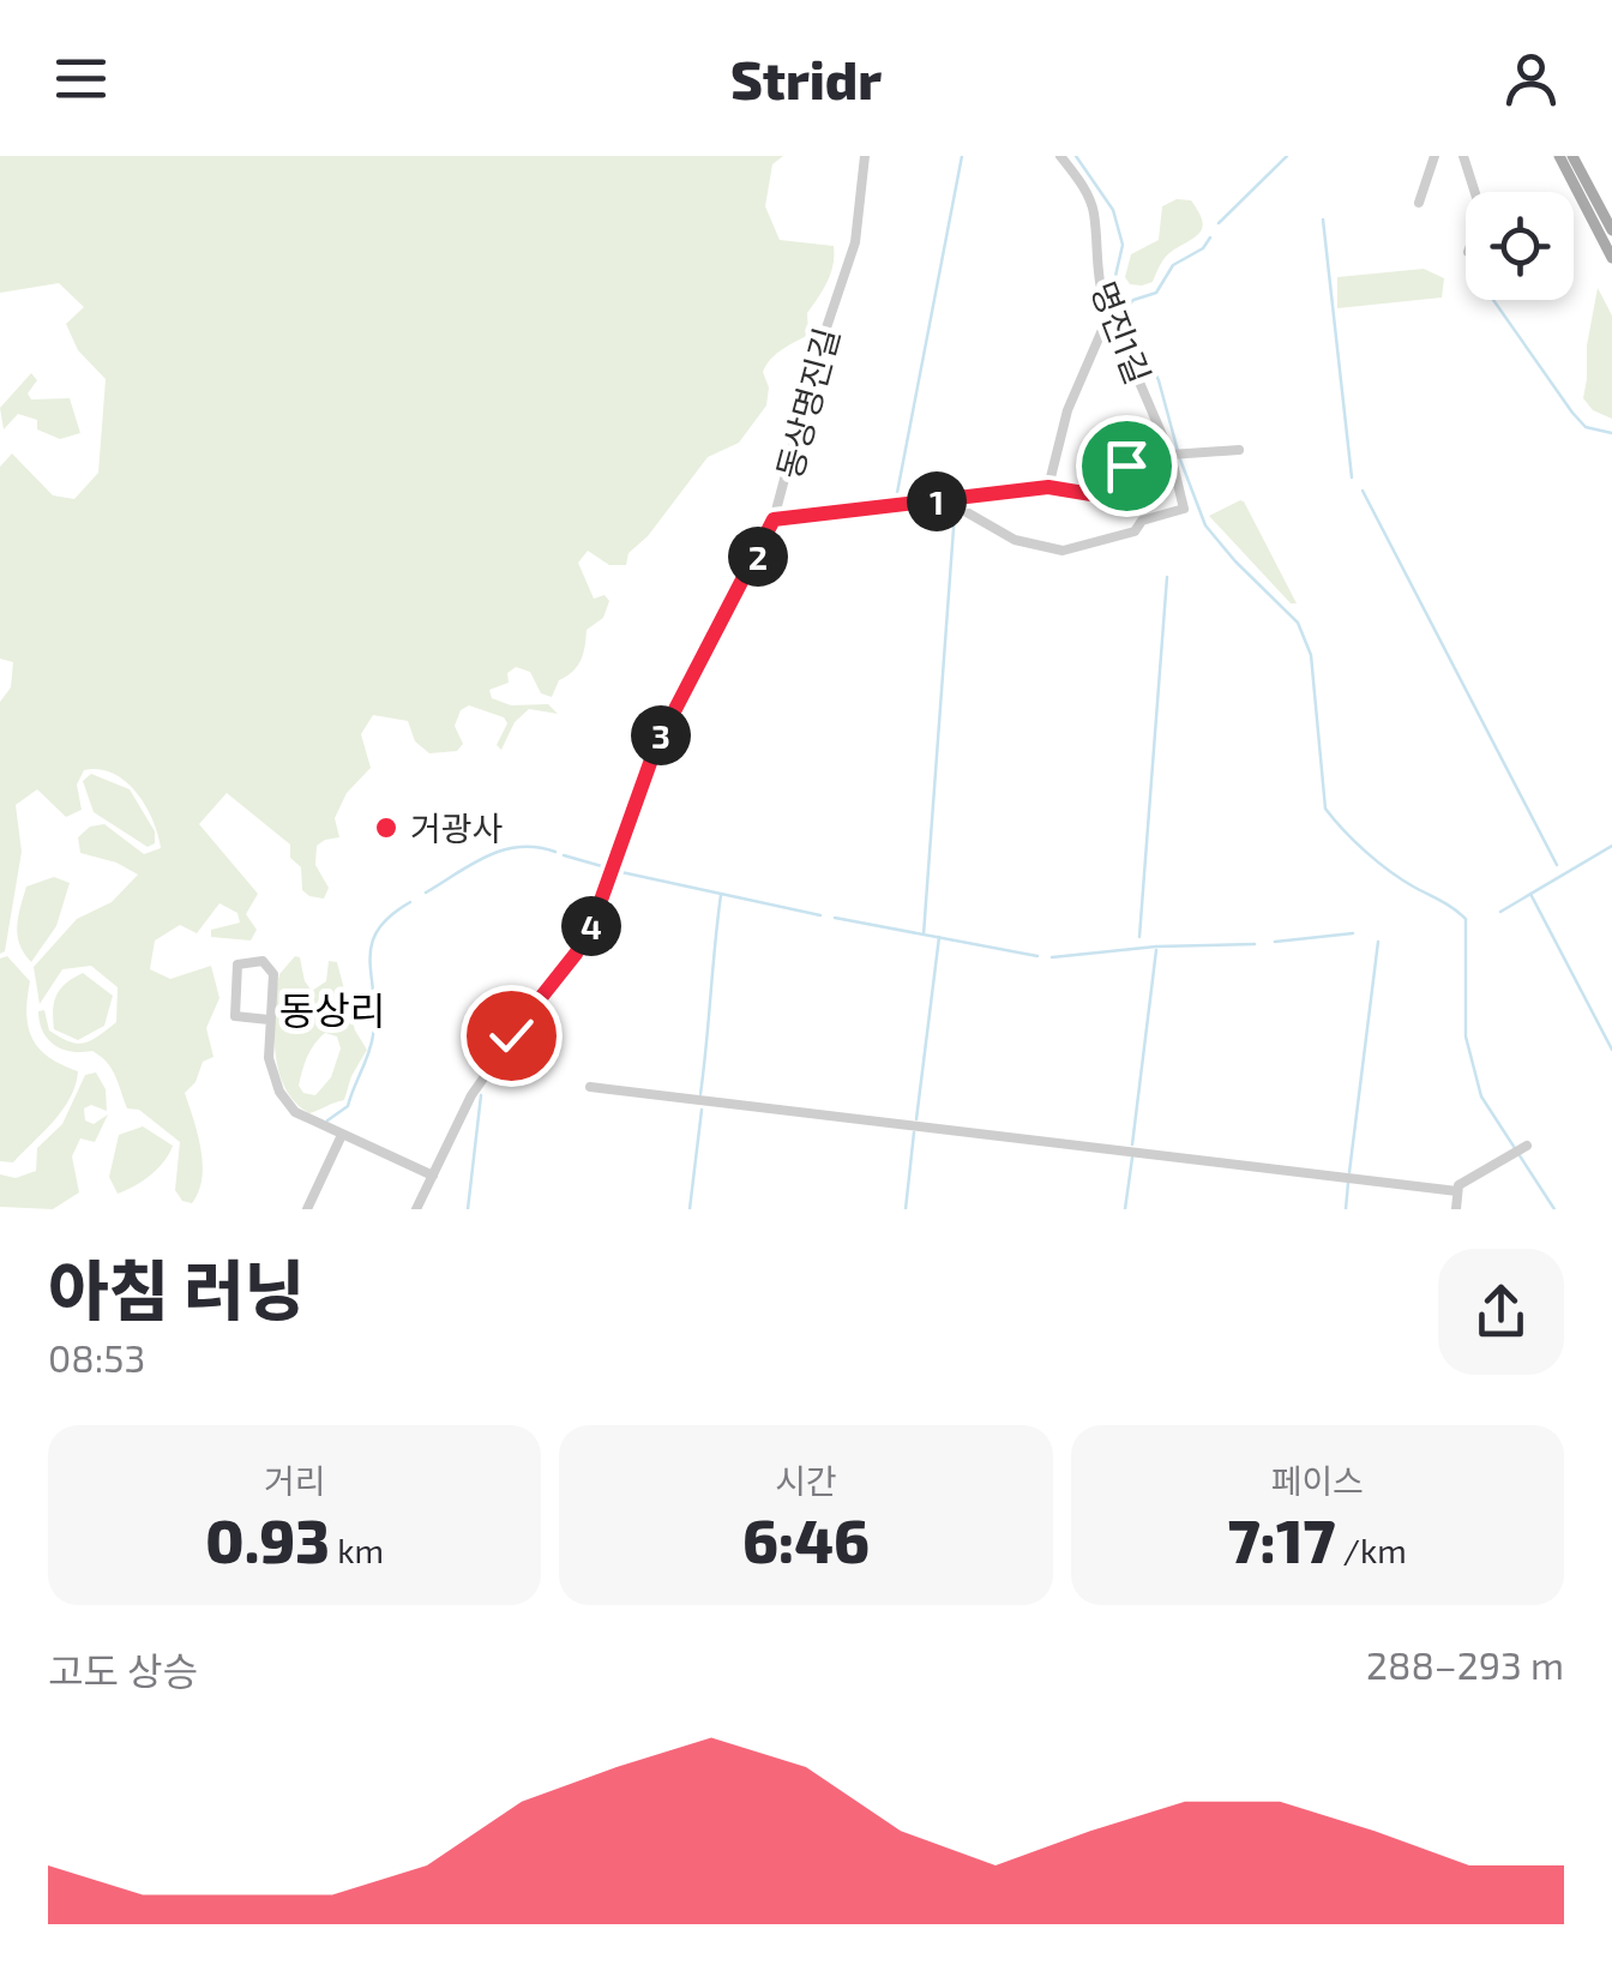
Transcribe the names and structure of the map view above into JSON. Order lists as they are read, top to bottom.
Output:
{
  "streets": {
    "street": ["명진1길", "동상명진길"]
  },
  "districts": ["동상리"],
  "places": ["거광사"],
  "page": {
    "header": "Stridr",
    "pins": [
      "1",
      "2",
      "3",
      "4"
    ],
    "heading": ["아침 러닝", "08:53"],
    "stats": [
      ["거리", "0.93 km"],
      ["시간", "6:46"],
      ["페이스", "7:17 /km"]
    ],
    "chart": ["고도 상승", "288–293 m"]
  }
}
